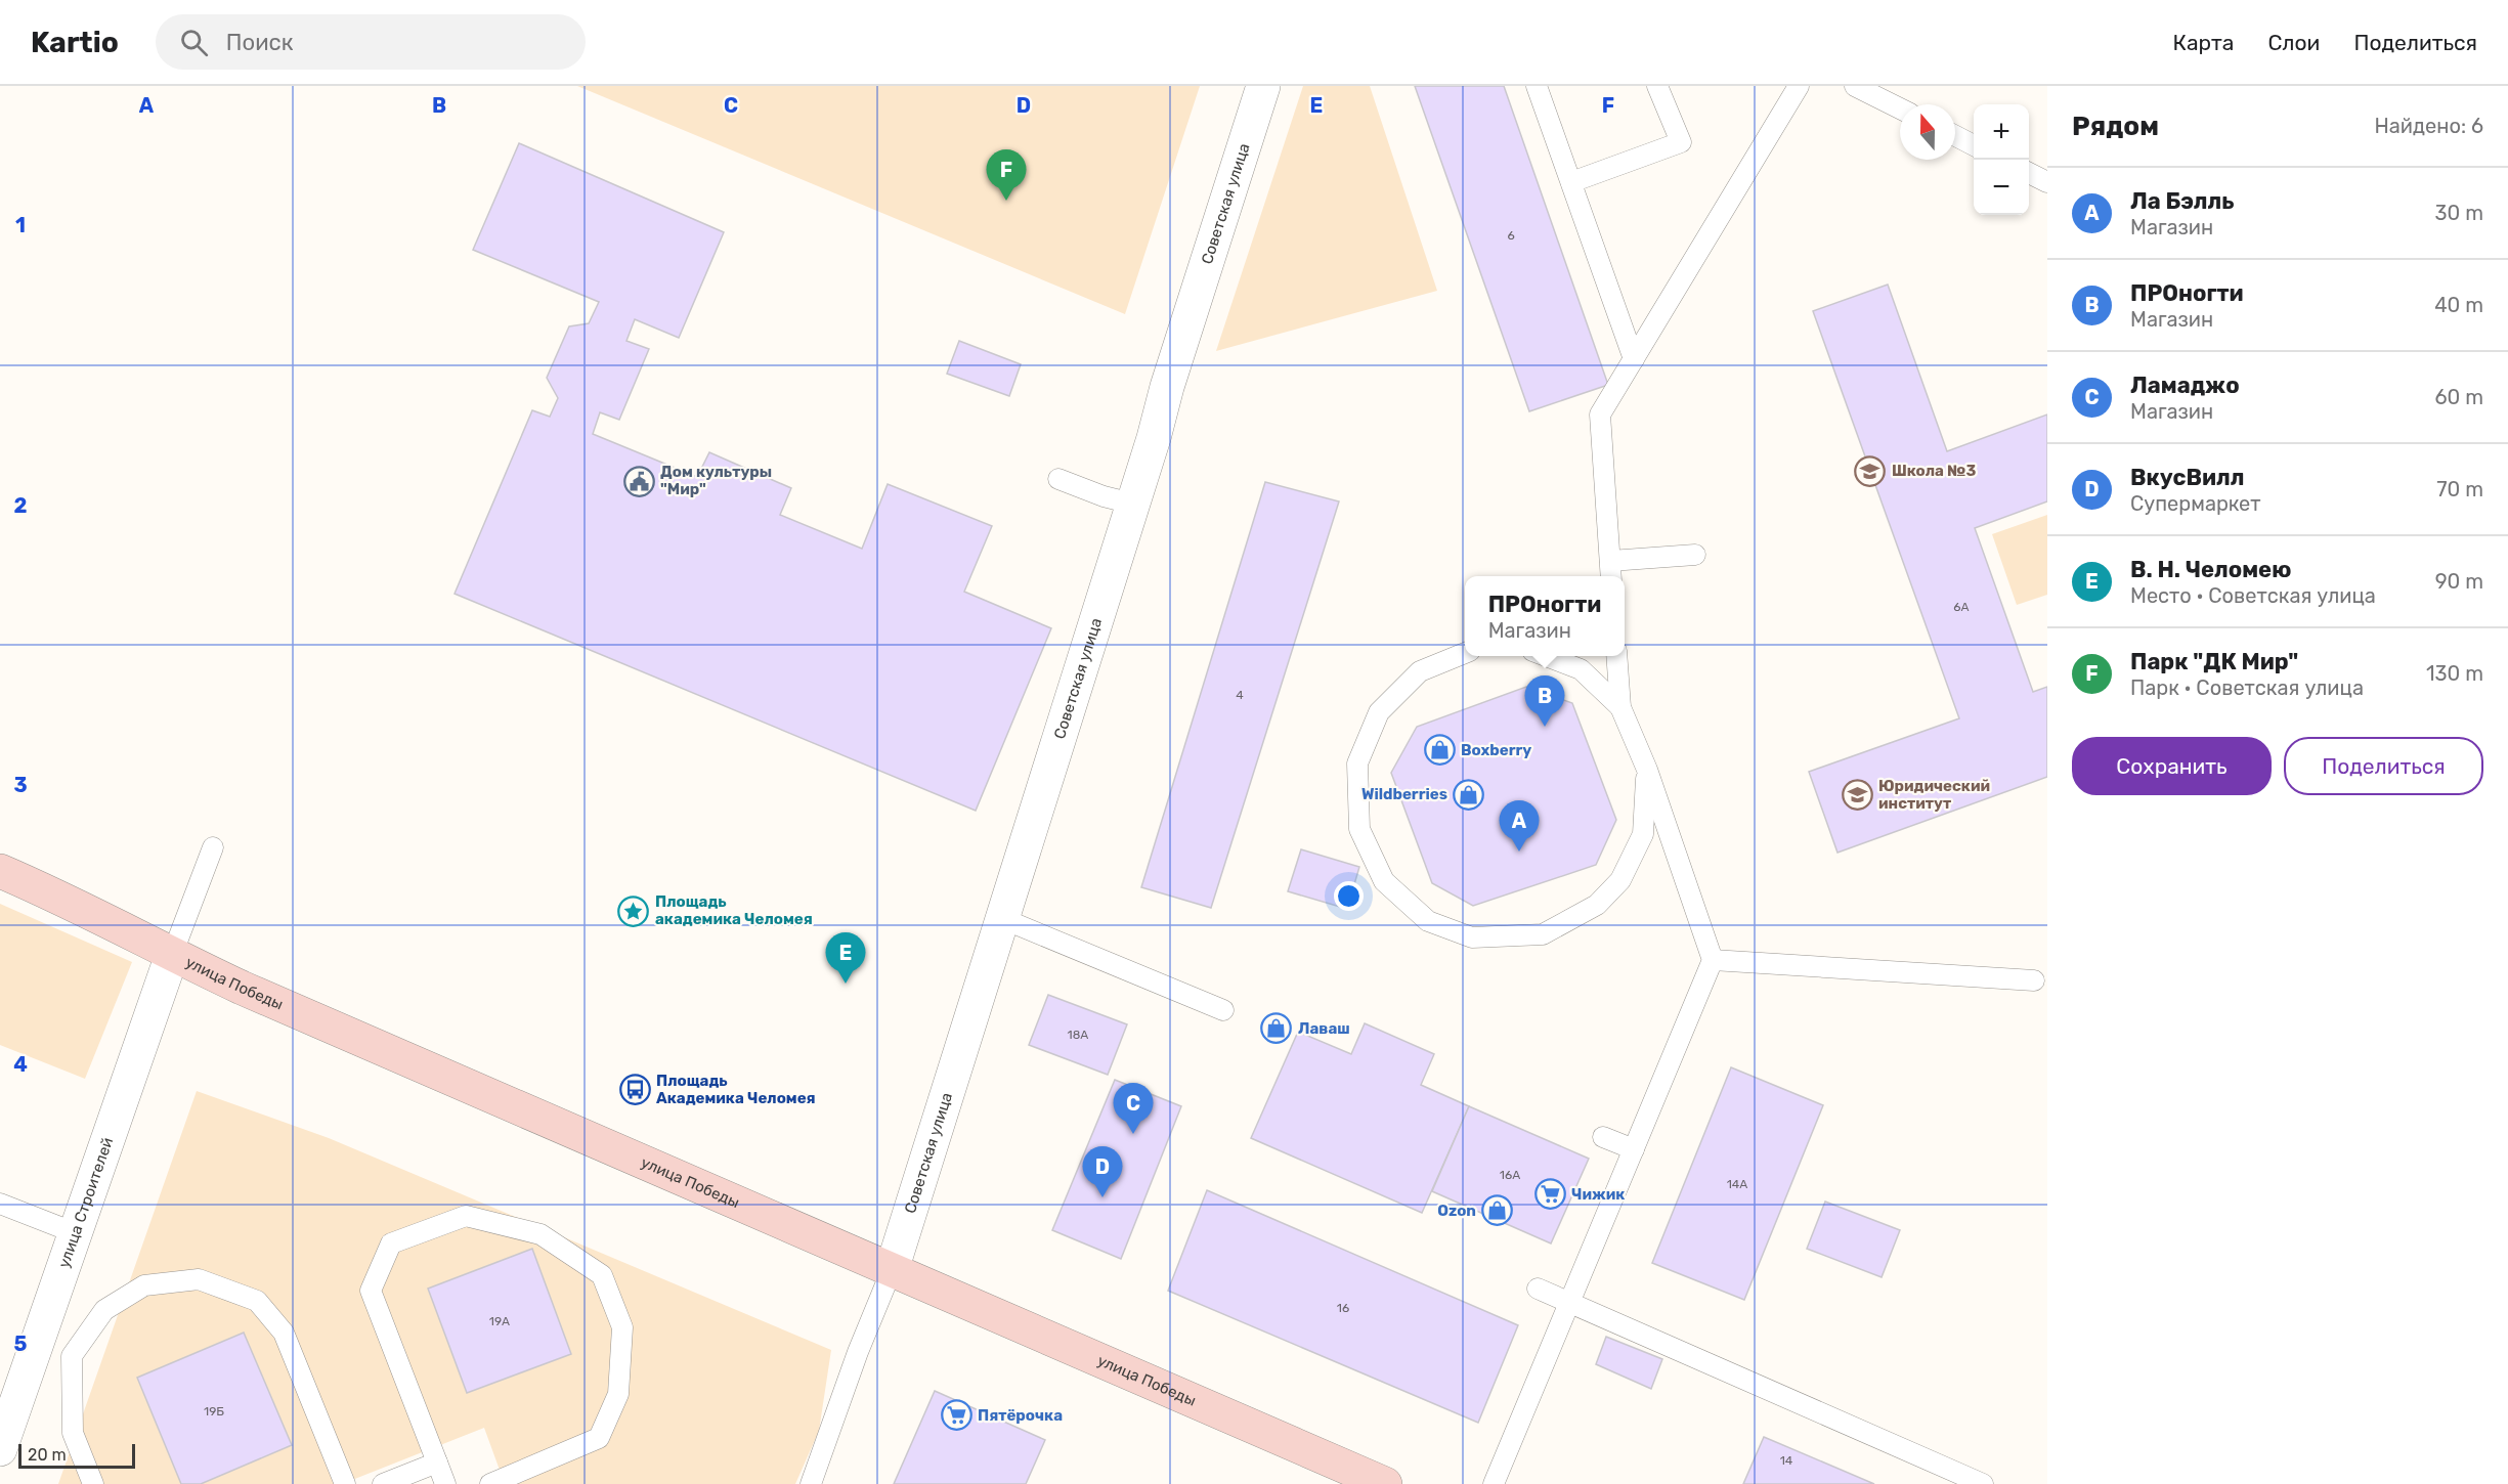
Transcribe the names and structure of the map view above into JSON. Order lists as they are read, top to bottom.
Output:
{
  "streets": {
    "street": ["Советская улица", "улица Победы", "улица Строителей"]
  },
  "crossings": [
    ["Советская улица", "улица Победы"],
    ["улица Победы", "улица Строителей"]
  ],
  "places": {
    "school or university": ["Школа №3", "Юридический институт"],
    "public building": ["Дом культуры \"Мир\""],
    "shop": [
      "Boxberry",
      "Wildberries",
      "Лаваш",
      "Ozon"
    ],
    "place": ["Площадь академика Челомея"],
    "bus stop": ["Площадь Академика Челомея"],
    "supermarket": ["Чижик", "Пятёрочка"]
  },
  "house_numbers": [
    "6",
    "6А",
    "4",
    "18А",
    "16А",
    "14А",
    "16",
    "19А",
    "19Б",
    "14"
  ],
  "scale_bar": "20 m",
  "north": "top",
  "page": {
    "header": "Kartio",
    "search": "Поиск",
    "nav": ["Карта", "Слои", "Поделиться"],
    "heading": ["Рядом", "Найдено: 6"],
    "map_buttons": ["+", "−"],
    "pins": [
      "F",
      "B",
      "A",
      "E",
      "C",
      "D"
    ],
    "list": [
      {
        "mark": "A",
        "name": "Ла Бэлль",
        "note": "Магазин",
        "value": "30 m"
      },
      {
        "mark": "B",
        "name": "ПРОногти",
        "note": "Магазин",
        "value": "40 m"
      },
      {
        "mark": "C",
        "name": "Ламаджо",
        "note": "Магазин",
        "value": "60 m"
      },
      {
        "mark": "D",
        "name": "ВкусВилл",
        "note": "Супермаркет",
        "value": "70 m"
      },
      {
        "mark": "E",
        "name": "В. Н. Челомею",
        "note": "Место · Советская улица",
        "value": "90 m"
      },
      {
        "mark": "F",
        "name": "Парк \"ДК Мир\"",
        "note": "Парк · Советская улица",
        "value": "130 m"
      }
    ],
    "popup": ["ПРОногти", "Магазин"],
    "buttons": ["Сохранить", "Поделиться"],
    "scale": "20 m"
  },
  "grid": {
    "columns": [
      "A",
      "B",
      "C",
      "D",
      "E",
      "F"
    ],
    "rows": [
      "1",
      "2",
      "3",
      "4",
      "5"
    ]
  }
}
